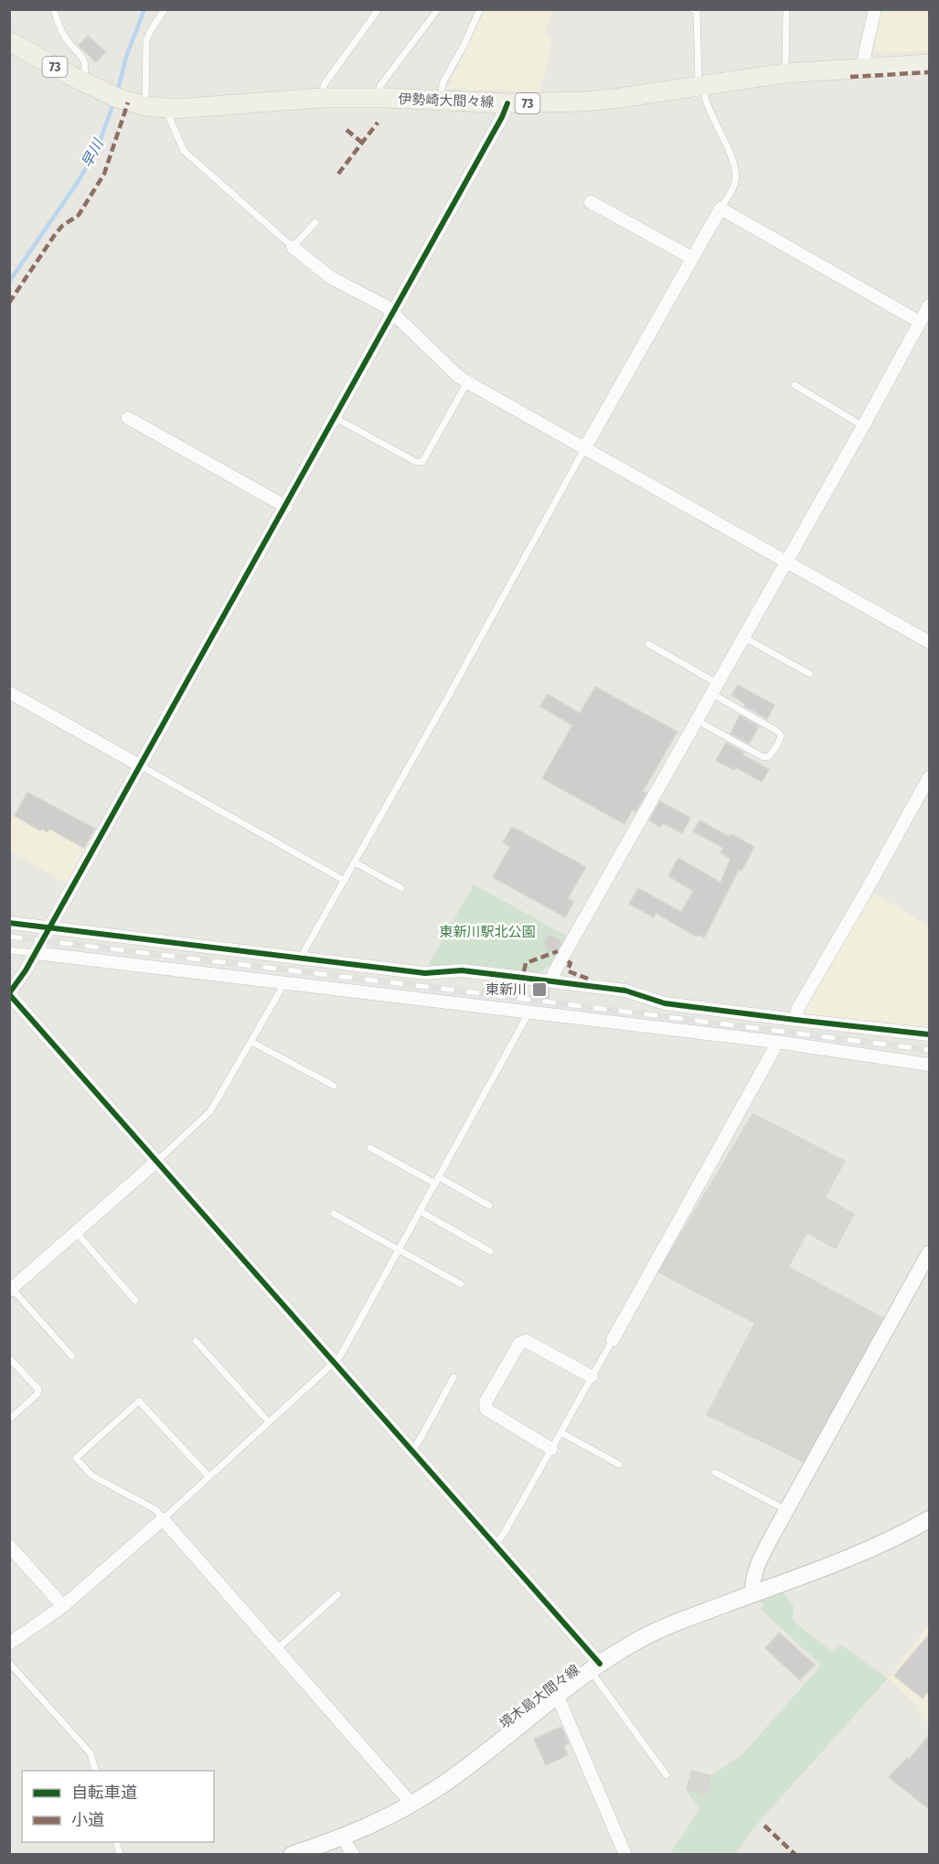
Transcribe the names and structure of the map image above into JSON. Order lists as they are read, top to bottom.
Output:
{
  "streets": {
    "main road": ["73", "伊勢崎大間々線", "境木島大間々線"]
  },
  "water": ["早川"],
  "parks": ["東新川駅北公園"],
  "places": {
    "transit": ["東新川"]
  },
  "legend": ["自転車道", "小道"]
}
